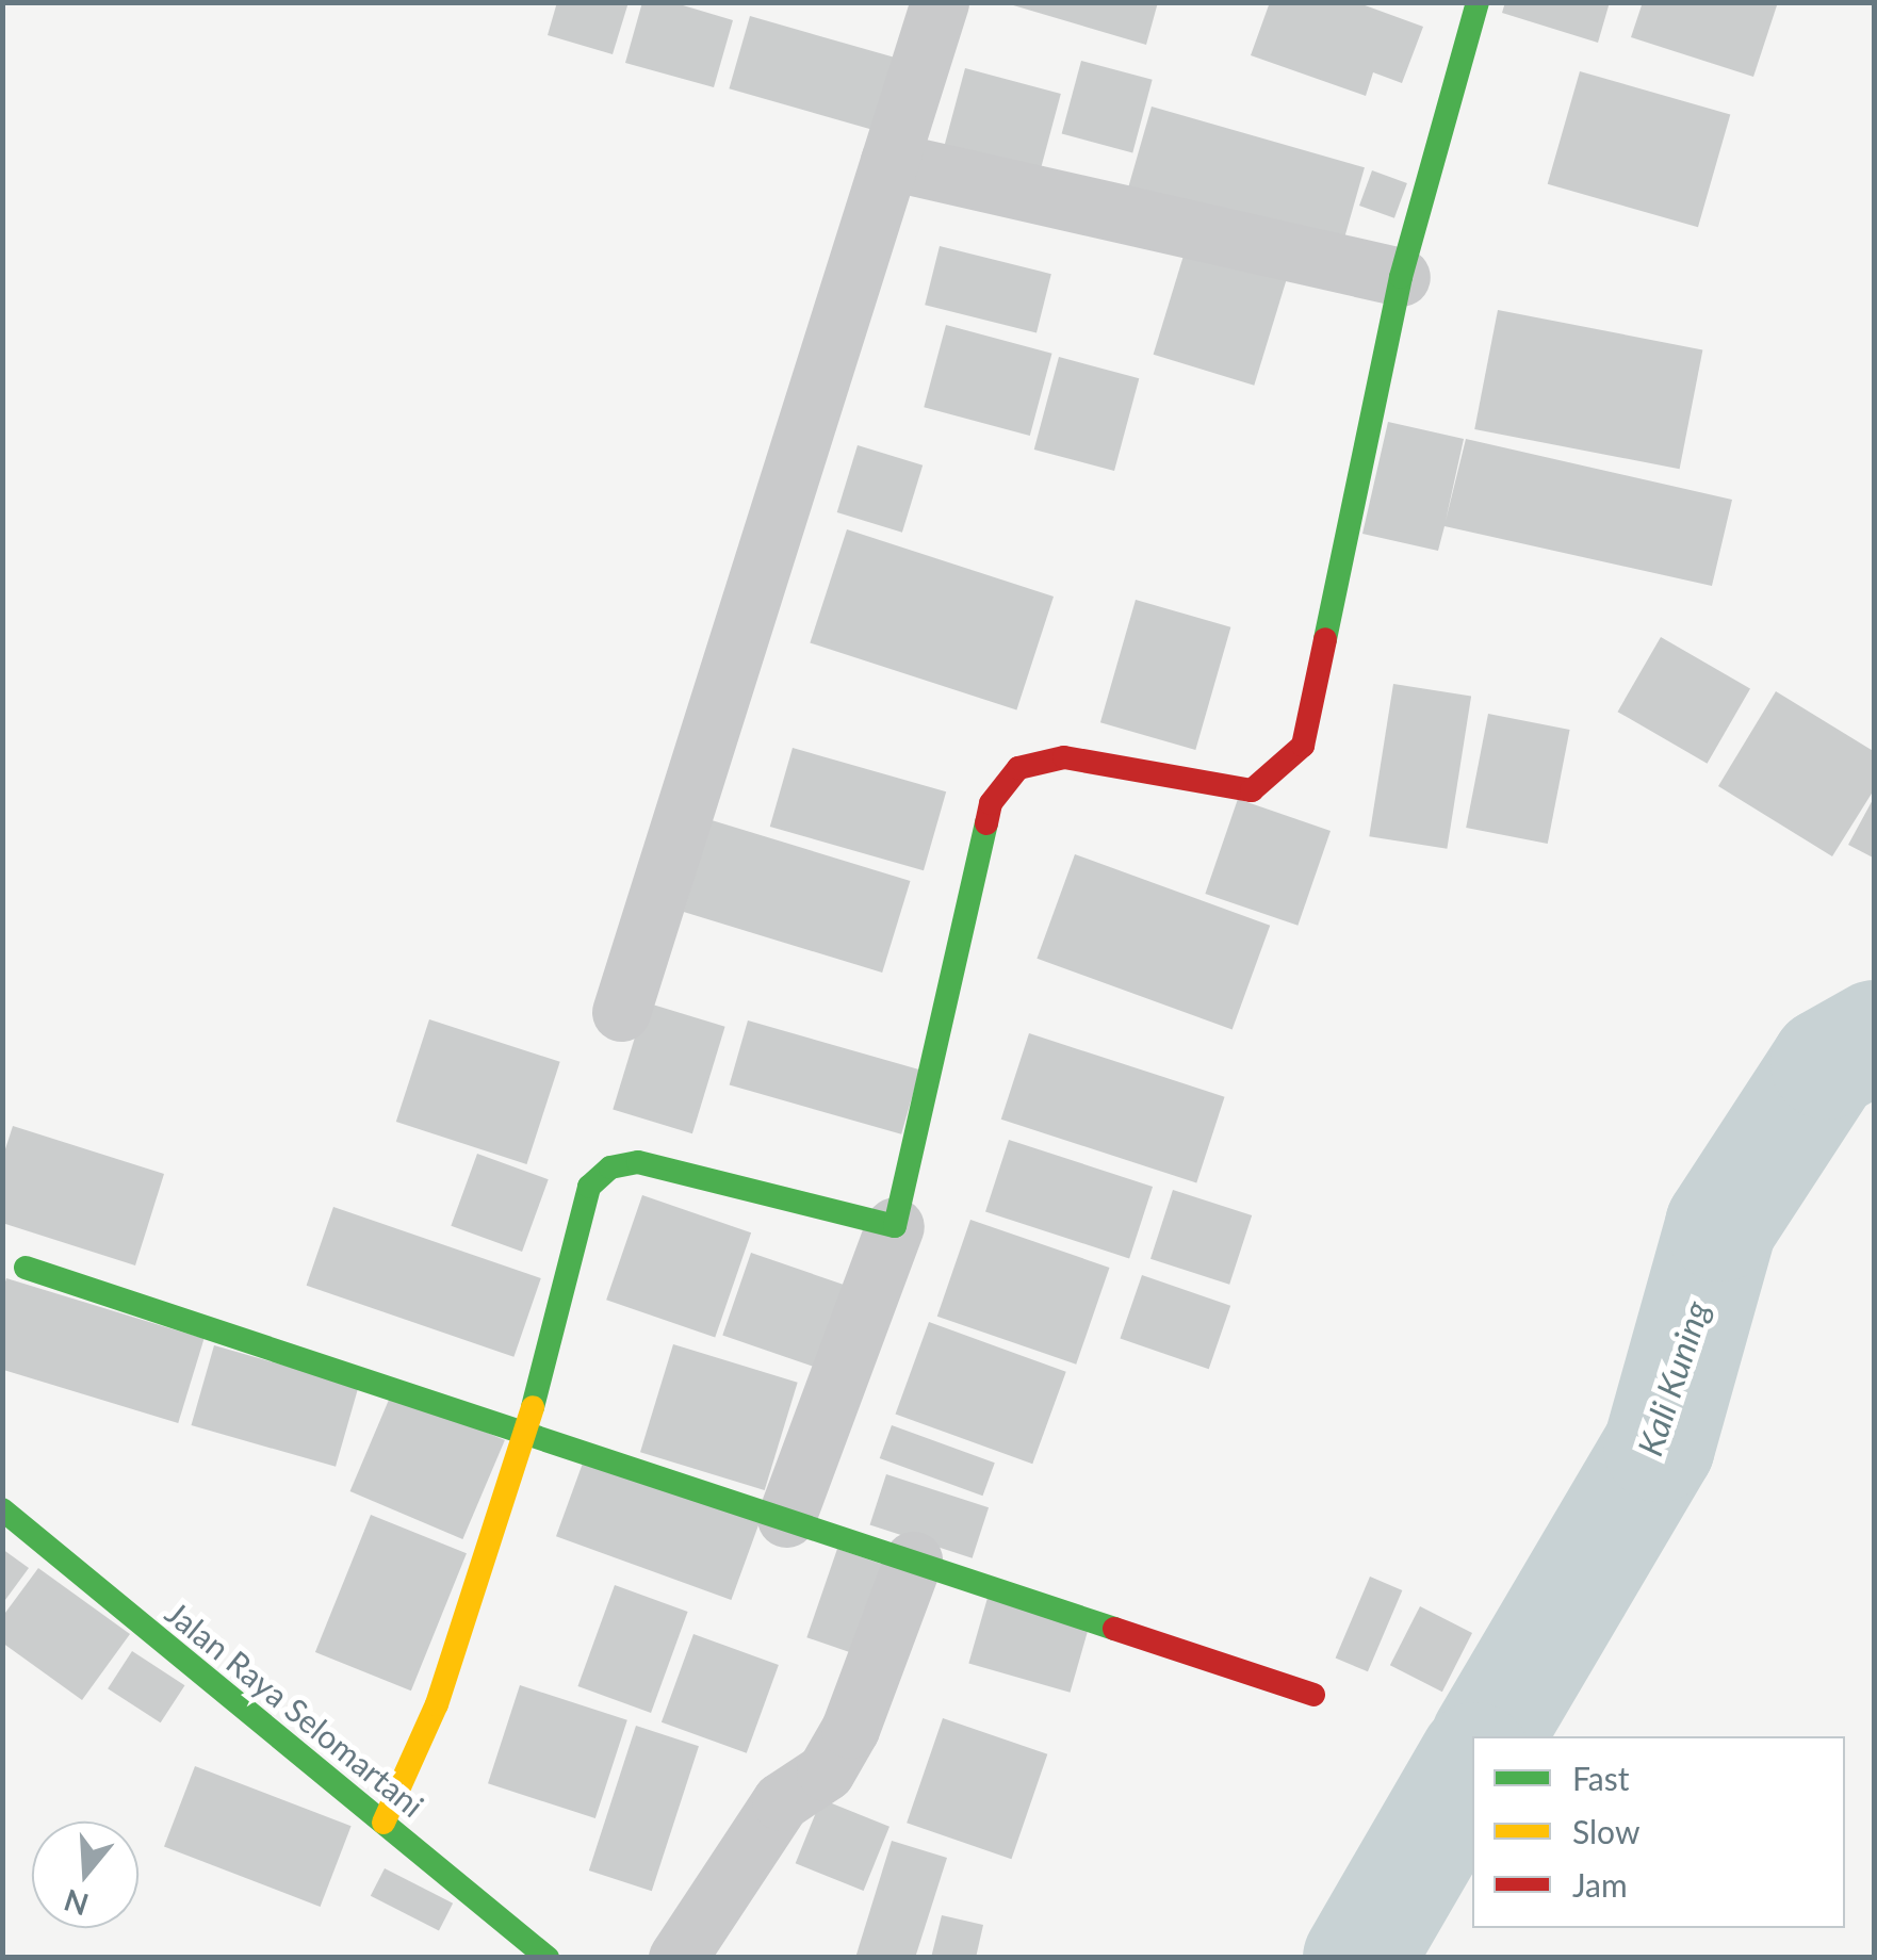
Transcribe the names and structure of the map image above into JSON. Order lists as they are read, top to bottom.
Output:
{
  "streets": {
    "street": ["Jalan Raya Selomartani"]
  },
  "water": ["Kali Kuning"],
  "legend": ["Fast", "Slow", "Jam"],
  "north": "bottom"
}
